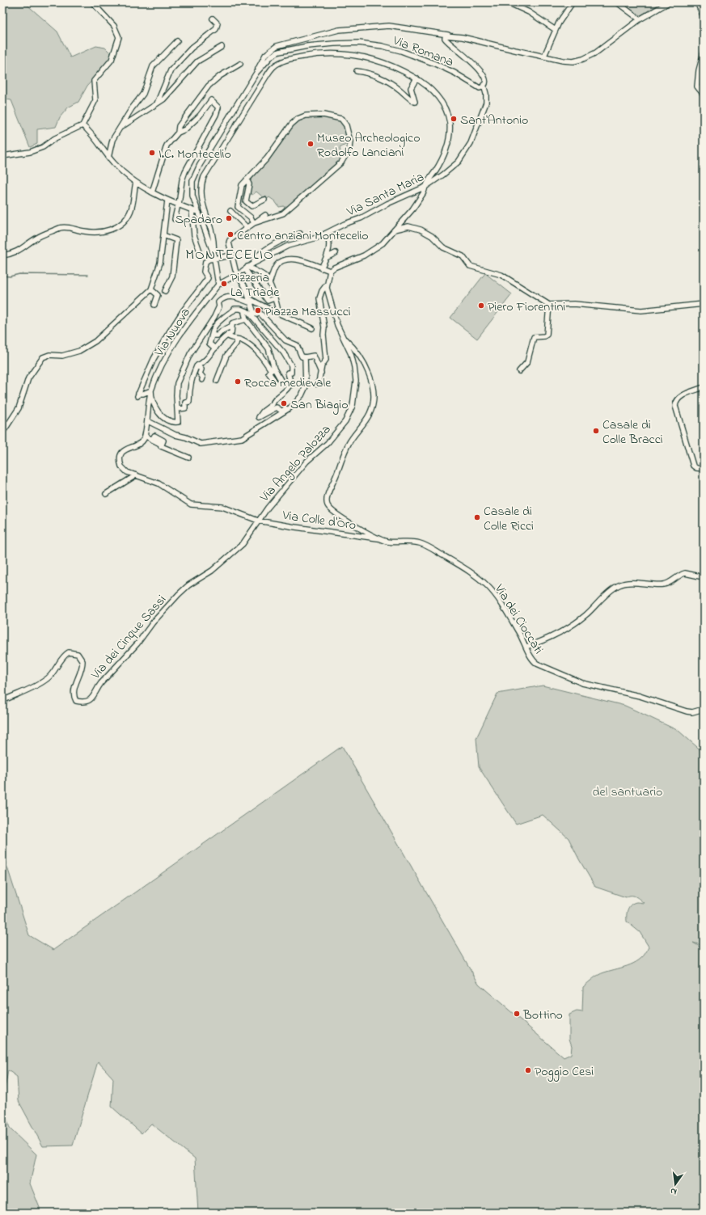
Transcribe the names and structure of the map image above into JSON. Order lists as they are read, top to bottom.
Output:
{
  "streets": {
    "street": [
      "Via Romana",
      "Via Santa Maria",
      "Via Nuova",
      "Via Angelo Palozza",
      "Via Colle d'Oro",
      "Via dei Cioccati",
      "Via dei Cinque Sassi"
    ]
  },
  "crossings": [
    ["Via Romana", "Via Santa Maria"],
    ["Via Santa Maria", "Via Nuova"],
    ["Via Nuova", "Via Colle d'Oro"],
    ["Via Angelo Palozza", "Via Colle d'Oro"],
    ["Via Angelo Palozza", "Via dei Cioccati"],
    ["Via Angelo Palozza", "Via dei Cinque Sassi"],
    ["Via Colle d'Oro", "Via dei Cioccati"],
    ["Via Colle d'Oro", "Via dei Cinque Sassi"]
  ],
  "districts": ["MONTECELIO"],
  "parks": ["del santuario"],
  "places": [
    "Sant'Antonio",
    "Museo Archeologico Rodolfo Lanciani",
    "I.C. Montecelio",
    "Spadaro",
    "Centro anziani Montecelio",
    "Pizzeria La Triade",
    "Piero Fiorentini",
    "Piazza Massucci",
    "Rocca medievale",
    "San Biagio",
    "Casale di Colle Bracci",
    "Casale di Colle Ricci",
    "Bottino",
    "Poggio Cesi"
  ],
  "north": "bottom"
}
